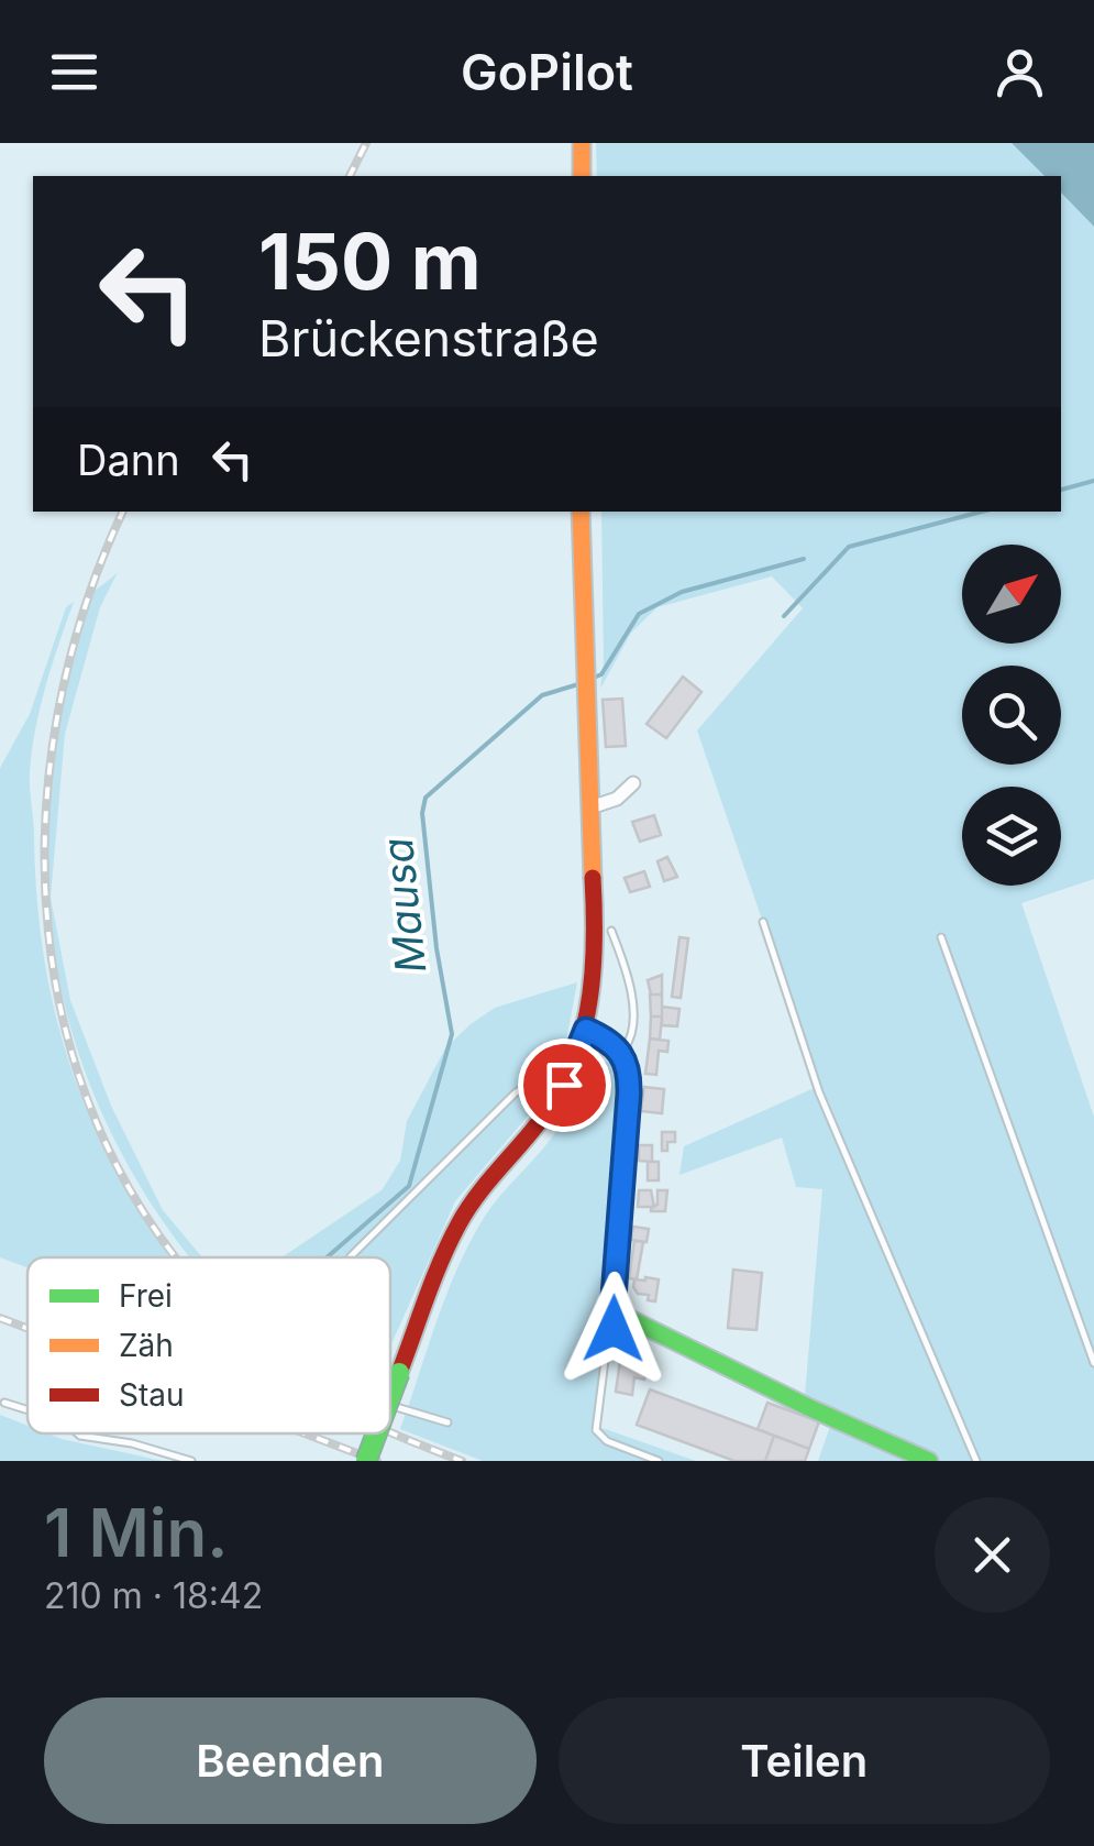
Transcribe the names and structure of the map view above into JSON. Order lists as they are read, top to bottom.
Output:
{
  "water": ["Mausa"],
  "legend": ["Frei", "Zäh", "Stau"],
  "north": "top right",
  "page": {
    "header": "GoPilot",
    "turn": ["150 m", "Brückenstraße"],
    "then": "Dann",
    "heading": ["1 Min.", "210 m · 18:42"],
    "buttons": ["Beenden", "Teilen"]
  }
}
